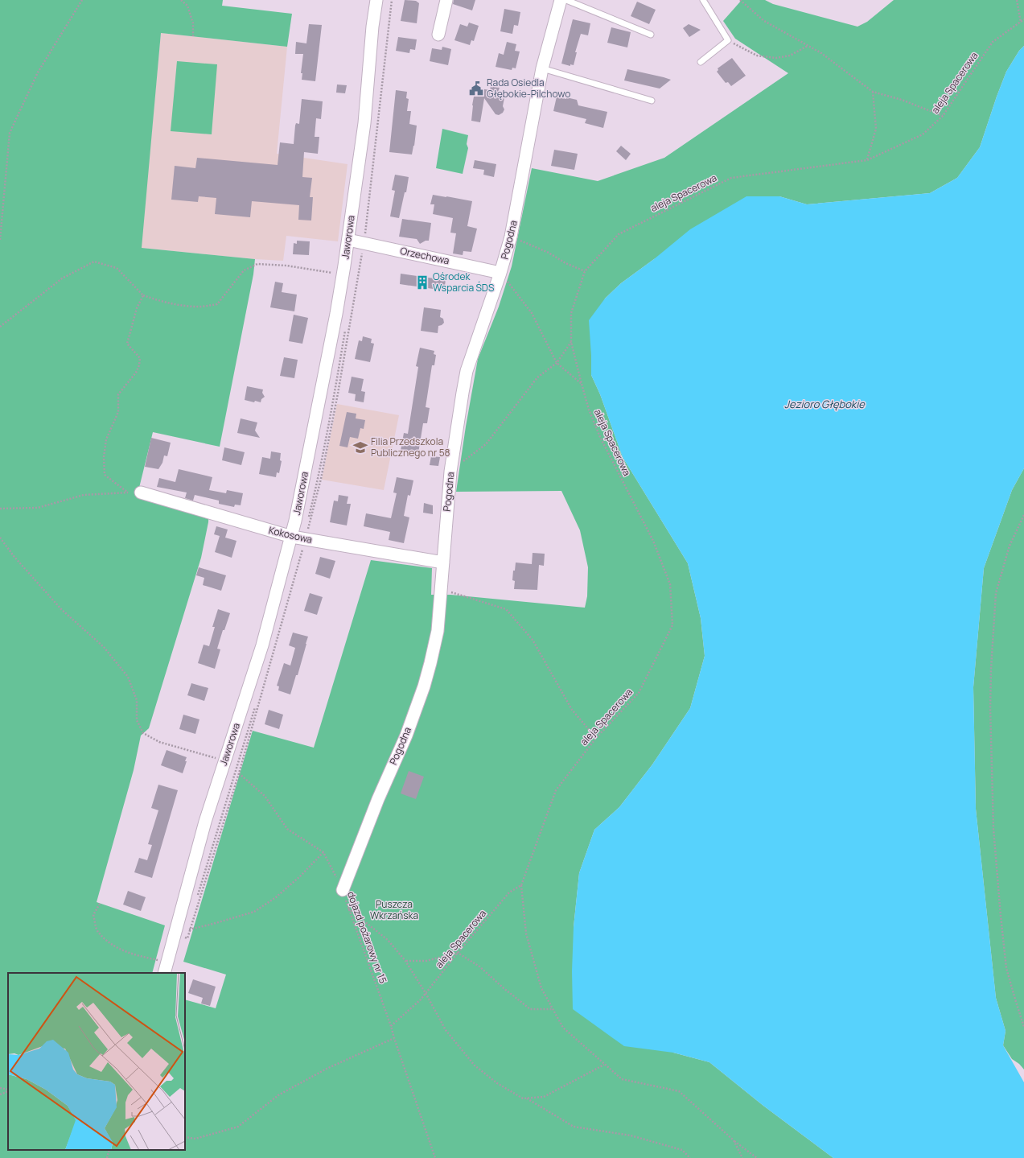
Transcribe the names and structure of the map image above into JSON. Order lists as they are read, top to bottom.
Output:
{
  "streets": {
    "street": [
      "Jaworowa",
      "Pogodna",
      "Orzechowa",
      "Kokosowa"
    ],
    "path": ["aleja Spacerowa", "dojazd pożarowy nr 15"]
  },
  "crossings": [
    ["aleja Spacerowa", "dojazd pożarowy nr 15"],
    ["Jaworowa", "Orzechowa"],
    ["Jaworowa", "Kokosowa"],
    ["Pogodna", "Orzechowa"],
    ["Pogodna", "Kokosowa"],
    ["Pogodna", "dojazd pożarowy nr 15"]
  ],
  "water": ["Jezioro Głębokie"],
  "parks": ["Puszcza Wkrzańska"],
  "places": {
    "public building": ["Rada Osiedla Głębokie-Pilchowo"],
    "building": ["Ośrodek Wsparcia ŚDS"],
    "school or university": ["Filia Przedszkola Publicznego nr 58"]
  }
}
